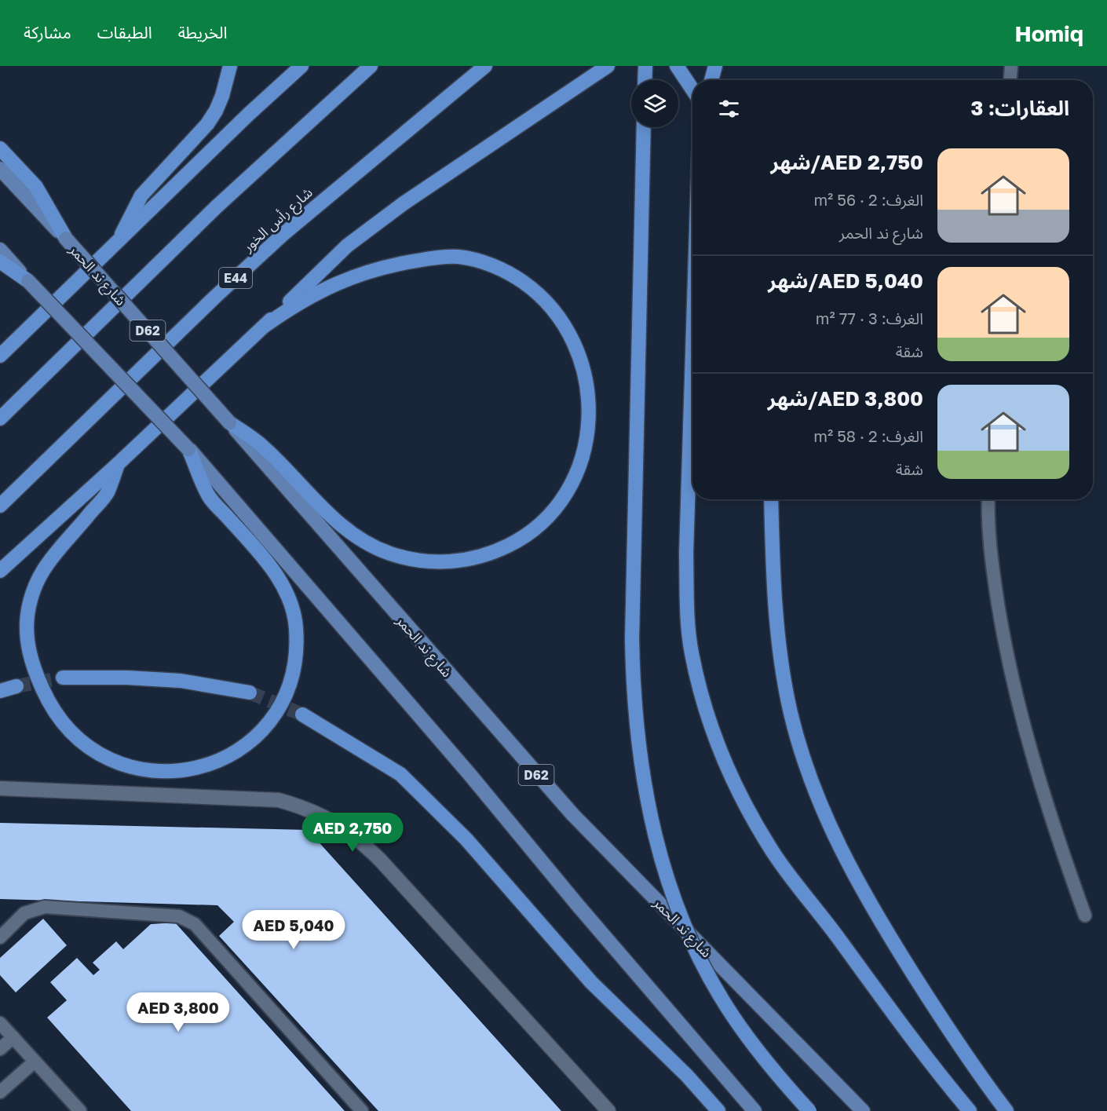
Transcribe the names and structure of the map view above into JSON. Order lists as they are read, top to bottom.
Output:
{
  "streets": {
    "highway": ["شارع رأس الخور", "E44"],
    "main road": ["شارع ند الحمر", "D62"]
  },
  "page": {
    "header": "Homiq",
    "nav": ["الخريطة", "الطبقات", "مشاركة"],
    "heading": "العقارات: 3",
    "list": [
      {
        "name": "AED 2,750/شهر",
        "note": "الغرف: 2 · 56 m² · شارع ند الحمر"
      },
      {
        "name": "AED 5,040/شهر",
        "note": "الغرف: 3 · 77 m² · شقة"
      },
      {
        "name": "AED 3,800/شهر",
        "note": "الغرف: 2 · 58 m² · شقة"
      }
    ],
    "price": ["AED 2,750", "AED 5,040", "AED 3,800"]
  }
}
